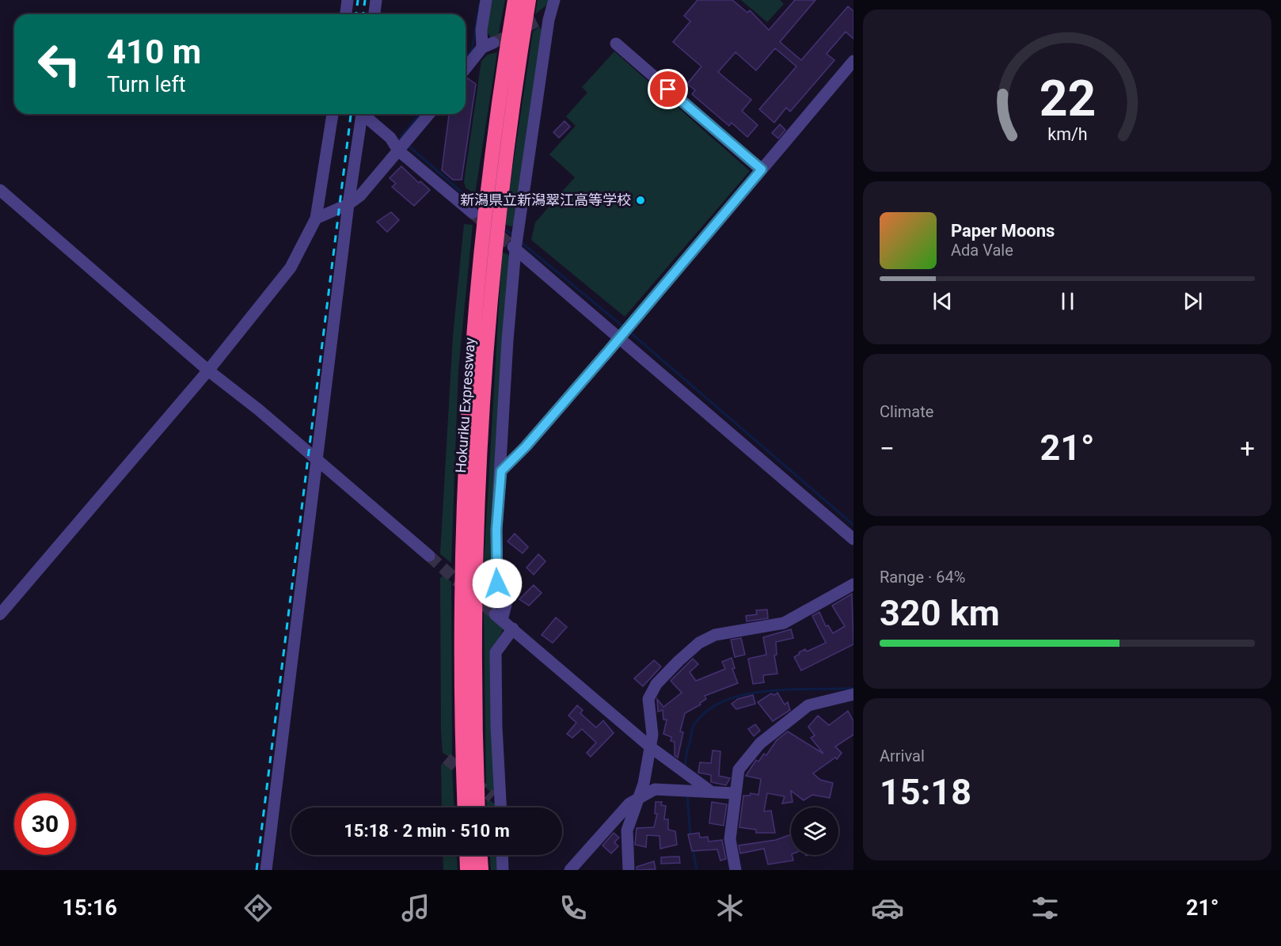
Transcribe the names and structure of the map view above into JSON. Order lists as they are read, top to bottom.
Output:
{
  "streets": {
    "highway": ["Hokuriku Expressway"]
  },
  "places": ["新潟県立新潟翠江高等学校"],
  "page": {
    "turn": ["410 m", "Turn left"],
    "song": ["Paper Moons", "Ada Vale"],
    "tile": [
      "Climate",
      ["Range · 64%", "320 km"],
      ["Arrival", "15:18"]
    ],
    "heat": ["−", "21°", "+"],
    "limit": "30",
    "trip": "15:18 · 2 min · 510 m",
    "tabs": ["15:16", "21°"],
    "gauge": ["22", "km/h"]
  }
}
